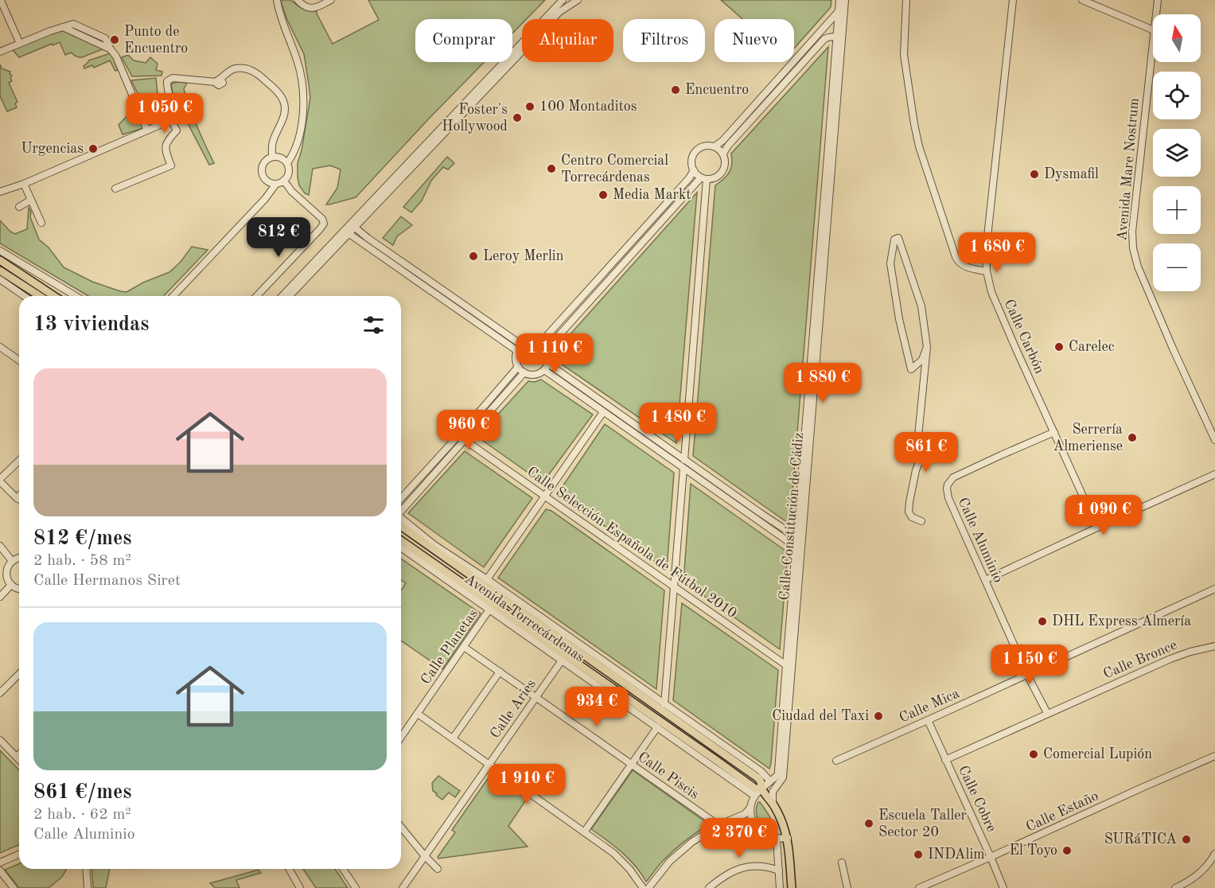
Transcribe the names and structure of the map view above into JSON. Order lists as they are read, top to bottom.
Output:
{
  "streets": {
    "main road": ["Avenida Torrecárdenas"],
    "street": [
      "Avenida Mare Nostrum",
      "Calle Carbón",
      "Calle Constitución de Cádiz",
      "Calle Aluminio",
      "Calle Selección Española de Fútbol 2010",
      "Calle Planetas",
      "Calle Bronce",
      "Calle Mica",
      "Calle Aries",
      "Calle Piscis",
      "Calle Cobre",
      "Calle Estaño"
    ]
  },
  "crossings": [
    ["Calle Carbón", "Calle Aluminio"],
    ["Calle Constitución de Cádiz", "Calle Selección Española de Fútbol 2010"],
    ["Calle Constitución de Cádiz", "Avenida Torrecárdenas"],
    ["Calle Aluminio", "Calle Bronce"],
    ["Calle Aluminio", "Calle Mica"],
    ["Avenida Torrecárdenas", "Calle Planetas"],
    ["Avenida Torrecárdenas", "Calle Aries"],
    ["Calle Planetas", "Calle Piscis"],
    ["Calle Bronce", "Calle Cobre"],
    ["Calle Mica", "Calle Cobre"],
    ["Calle Aries", "Calle Piscis"],
    ["Calle Cobre", "Calle Estaño"]
  ],
  "places": [
    "Punto de Encuentro",
    "Encuentro",
    "100 Montaditos",
    "Foster's Hollywood",
    "Urgencias",
    "Centro Comercial Torrecárdenas",
    "Dysmafil",
    "Media Markt",
    "Leroy Merlin",
    "Carelec",
    "Serrería Almeriense",
    "DHL Express Almería",
    "Ciudad del Taxi",
    "Comercial Lupión",
    "Escuela Taller Sector 20",
    "SURáTICA",
    "El Toyo",
    "INDAlim"
  ],
  "north": "top",
  "page": {
    "map_buttons": ["+", "−"],
    "chip": [
      "Comprar",
      "Alquilar",
      "Filtros",
      "Nuevo"
    ],
    "price": [
      "1 050 €",
      "812 €",
      "1 680 €",
      "1 110 €",
      "1 880 €",
      "1 480 €",
      "960 €",
      "861 €",
      "1 090 €",
      "1 150 €",
      "934 €",
      "1 910 €",
      "2 370 €"
    ],
    "heading": "13 viviendas",
    "list": [
      {
        "name": "812 €/mes",
        "note": "2 hab. · 58 m² · Calle Hermanos Siret"
      },
      {
        "name": "861 €/mes",
        "note": "2 hab. · 62 m² · Calle Aluminio"
      }
    ]
  }
}
